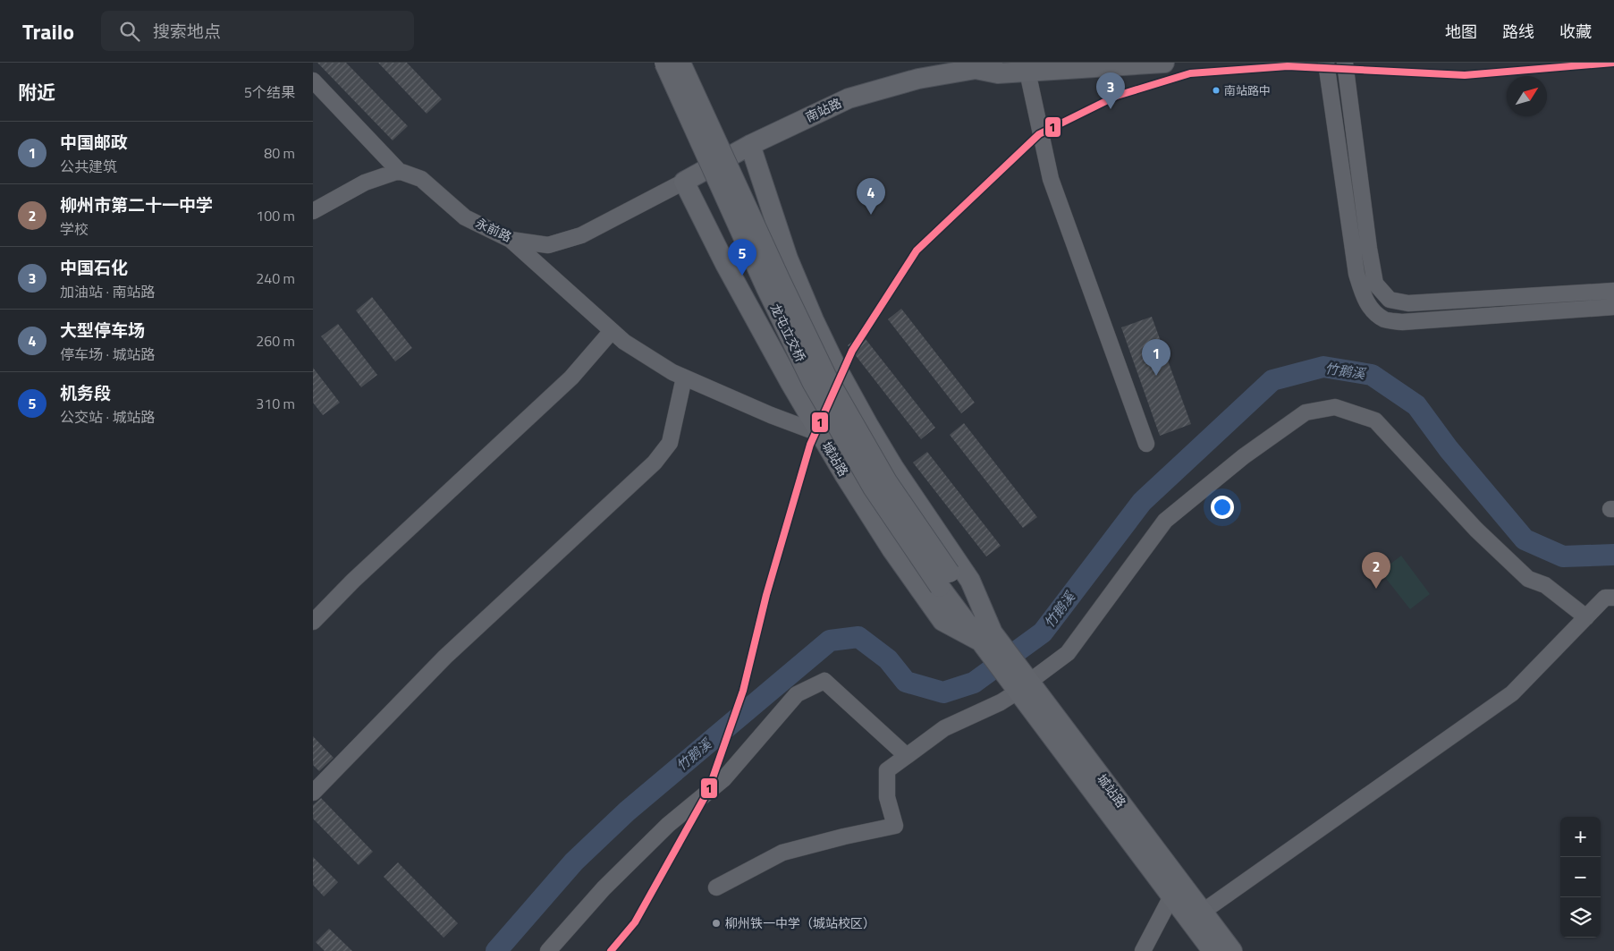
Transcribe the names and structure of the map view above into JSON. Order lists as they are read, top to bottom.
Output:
{
  "streets": {
    "main road": ["南站路", "龙屯立交桥", "城站路"],
    "street": ["永前路"]
  },
  "crossings": [
    ["南站路", "永前路"],
    ["南站路", "城站路"],
    ["永前路", "城站路"],
    ["龙屯立交桥", "城站路"]
  ],
  "water": ["竹鹅溪"],
  "places": ["南站路中", "柳州铁一中学（城站校区）"],
  "lines": ["transit line 1"],
  "north": "top right",
  "page": {
    "header": "Trailo",
    "search": "搜索地点",
    "nav": ["地图", "路线", "收藏"],
    "heading": ["附近", "5个结果"],
    "pins": [
      "3",
      "4",
      "5",
      "1",
      "2"
    ],
    "list": [
      {
        "mark": "1",
        "name": "中国邮政",
        "note": "公共建筑",
        "value": "80 m"
      },
      {
        "mark": "2",
        "name": "柳州市第二十一中学",
        "note": "学校",
        "value": "100 m"
      },
      {
        "mark": "3",
        "name": "中国石化",
        "note": "加油站 · 南站路",
        "value": "240 m"
      },
      {
        "mark": "4",
        "name": "大型停车场",
        "note": "停车场 · 城站路",
        "value": "260 m"
      },
      {
        "mark": "5",
        "name": "机务段",
        "note": "公交站 · 城站路",
        "value": "310 m"
      }
    ],
    "map_buttons": ["+", "−"]
  }
}
